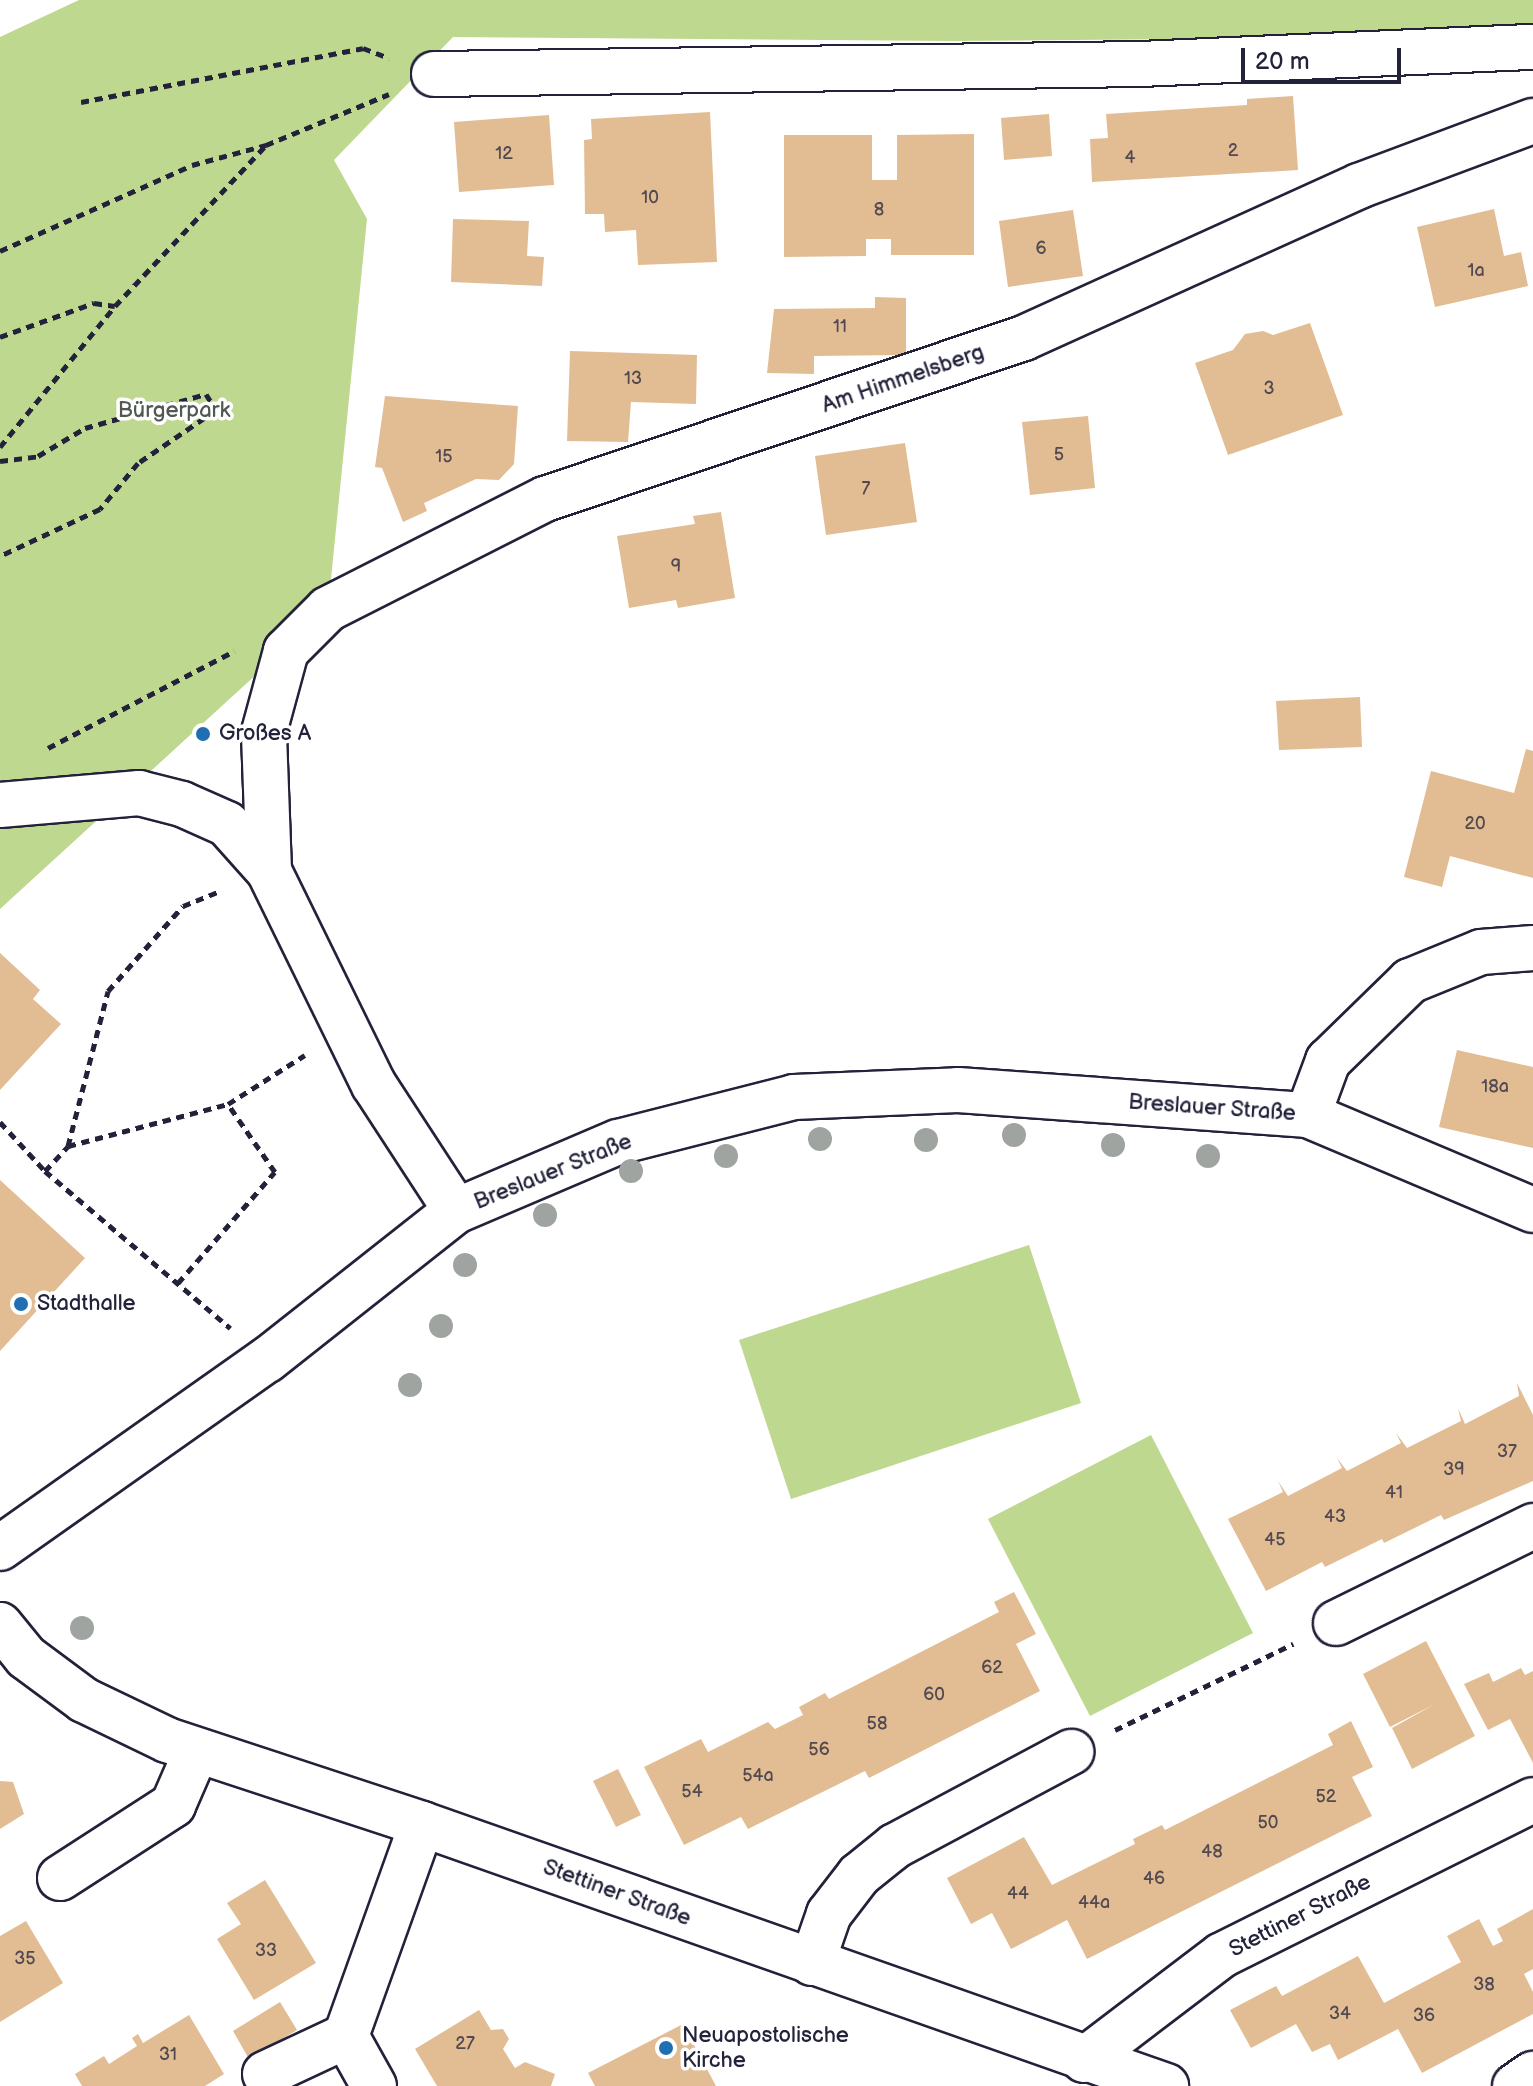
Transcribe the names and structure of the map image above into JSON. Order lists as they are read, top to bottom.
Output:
{
  "streets": {
    "street": ["Am Himmelsberg", "Breslauer Straße", "Stettiner Straße"]
  },
  "parks": ["Bürgerpark"],
  "places": ["Großes A", "Stadthalle", "Neuapostolische Kirche"],
  "house_numbers": [
    "2",
    "12",
    "4",
    "10",
    "8",
    "6",
    "1a",
    "11",
    "13",
    "3",
    "5",
    "15",
    "7",
    "9",
    "20",
    "18a",
    "37",
    "39",
    "41",
    "43",
    "45",
    "62",
    "60",
    "58",
    "56",
    "54a",
    "54",
    "52",
    "50",
    "48",
    "46",
    "44",
    "44a",
    "33",
    "35",
    "38",
    "34",
    "36",
    "27",
    "31"
  ],
  "scale_bar": "20 m"
}
